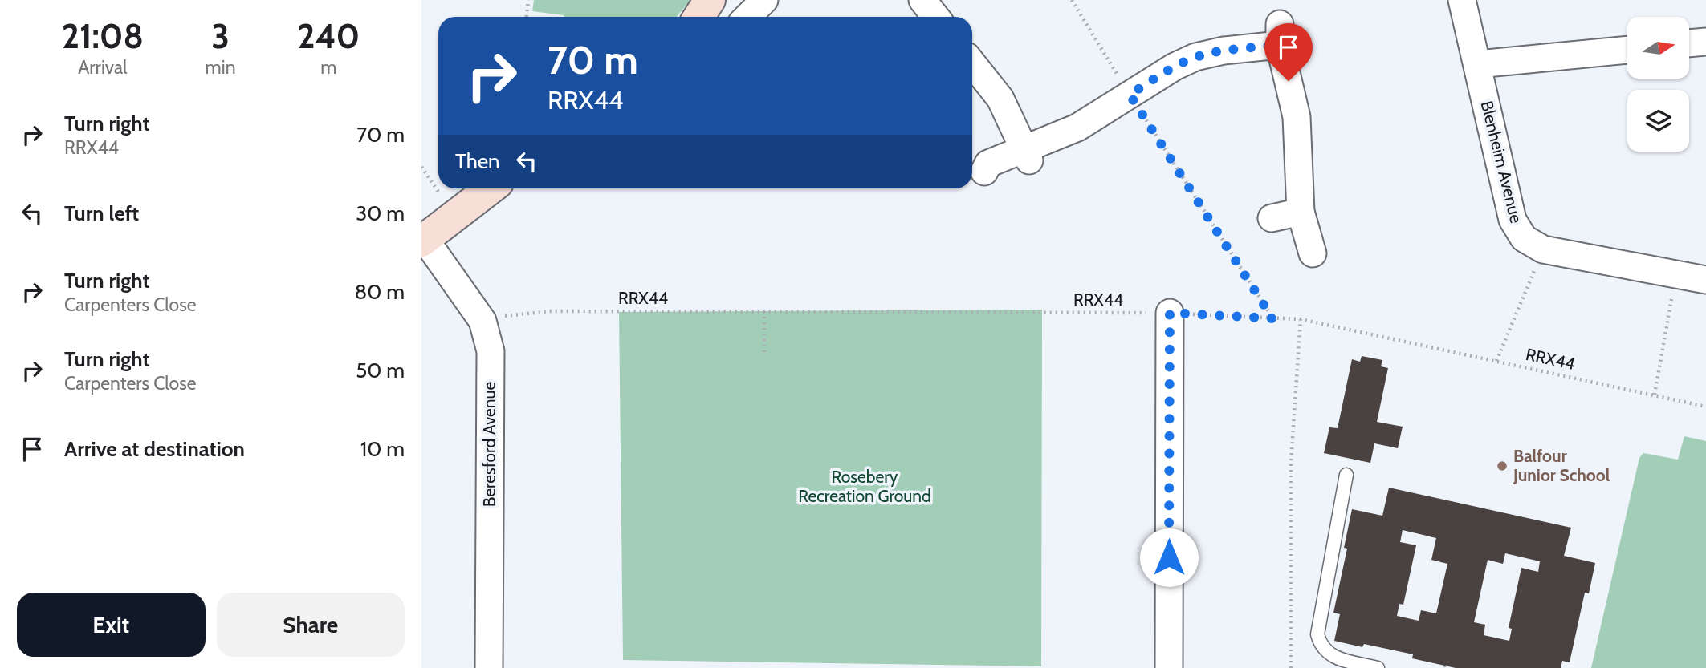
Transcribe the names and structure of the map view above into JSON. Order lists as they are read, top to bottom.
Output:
{
  "streets": {
    "street": ["Blenheim Avenue", "Beresford Avenue"],
    "path": ["RRX44"]
  },
  "crossings": [
    ["RRX44", "Beresford Avenue"]
  ],
  "parks": ["Rosebery Recreation Ground"],
  "places": ["Balfour Junior School"],
  "north": "right",
  "page": {
    "eta": [
      "21:08",
      "Arrival",
      "3",
      "min",
      "240",
      "m"
    ],
    "turn": ["70 m", "RRX44"],
    "list": [
      {
        "name": "Turn right",
        "note": "RRX44",
        "value": "70 m"
      },
      {
        "name": "Turn left",
        "value": "30 m"
      },
      {
        "name": "Turn right",
        "note": "Carpenters Close",
        "value": "80 m"
      },
      {
        "name": "Turn right",
        "note": "Carpenters Close",
        "value": "50 m"
      },
      {
        "name": "Arrive at destination",
        "value": "10 m"
      }
    ],
    "then": "Then",
    "buttons": ["Exit", "Share"]
  }
}
